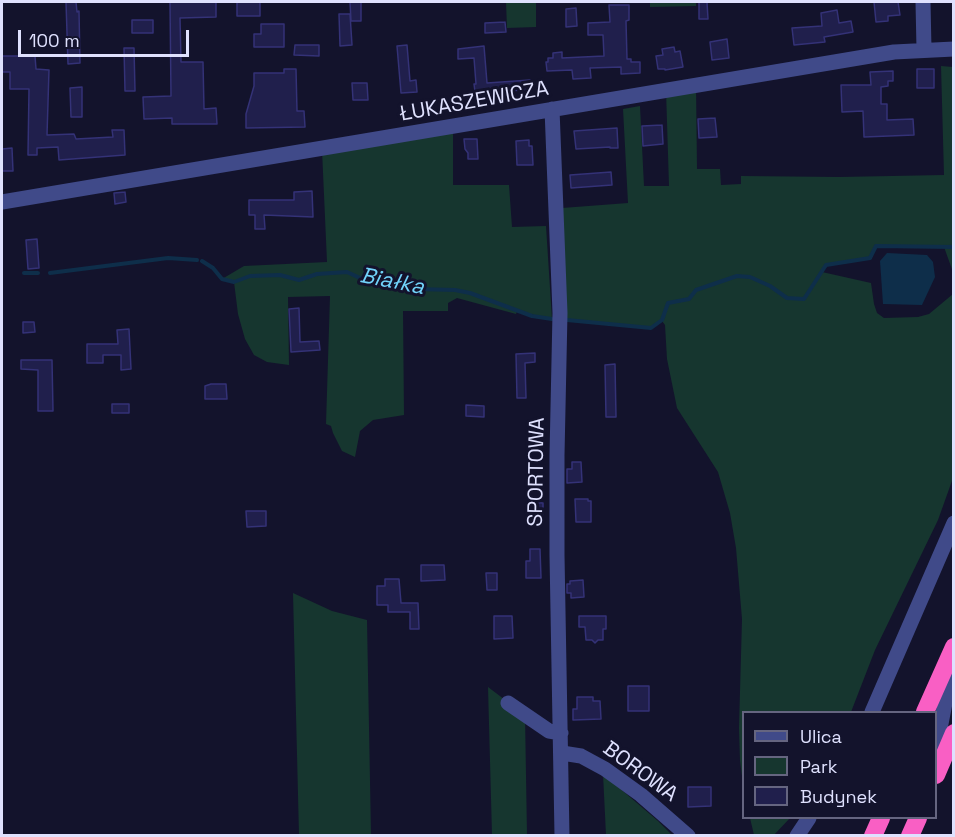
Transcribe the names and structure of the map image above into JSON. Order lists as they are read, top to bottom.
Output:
{
  "streets": {
    "street": ["ŁUKASZEWICZA", "SPORTOWA", "BOROWA"]
  },
  "crossings": [
    ["ŁUKASZEWICZA", "SPORTOWA"],
    ["SPORTOWA", "BOROWA"]
  ],
  "water": ["Białka"],
  "legend": ["Ulica", "Park", "Budynek"],
  "scale_bar": "100 m"
}
